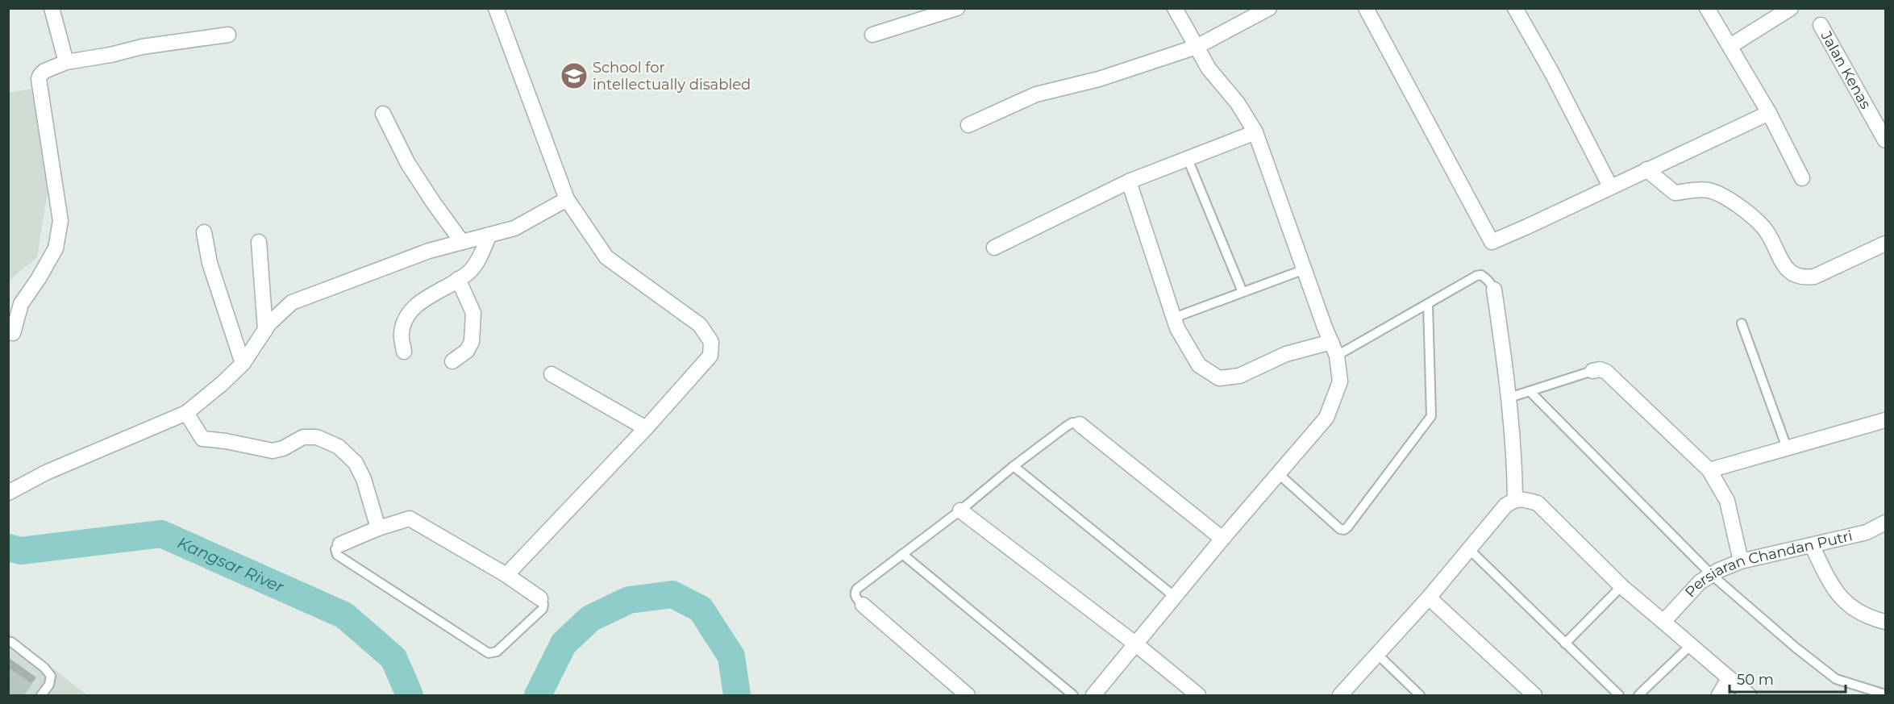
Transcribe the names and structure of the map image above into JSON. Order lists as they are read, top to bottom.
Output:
{
  "streets": {
    "street": ["Jalan Kenas", "Persiaran Chandan Putri"]
  },
  "water": ["Kangsar River"],
  "places": {
    "school or university": ["School for intellectually disabled"]
  },
  "scale_bar": "50 m"
}
